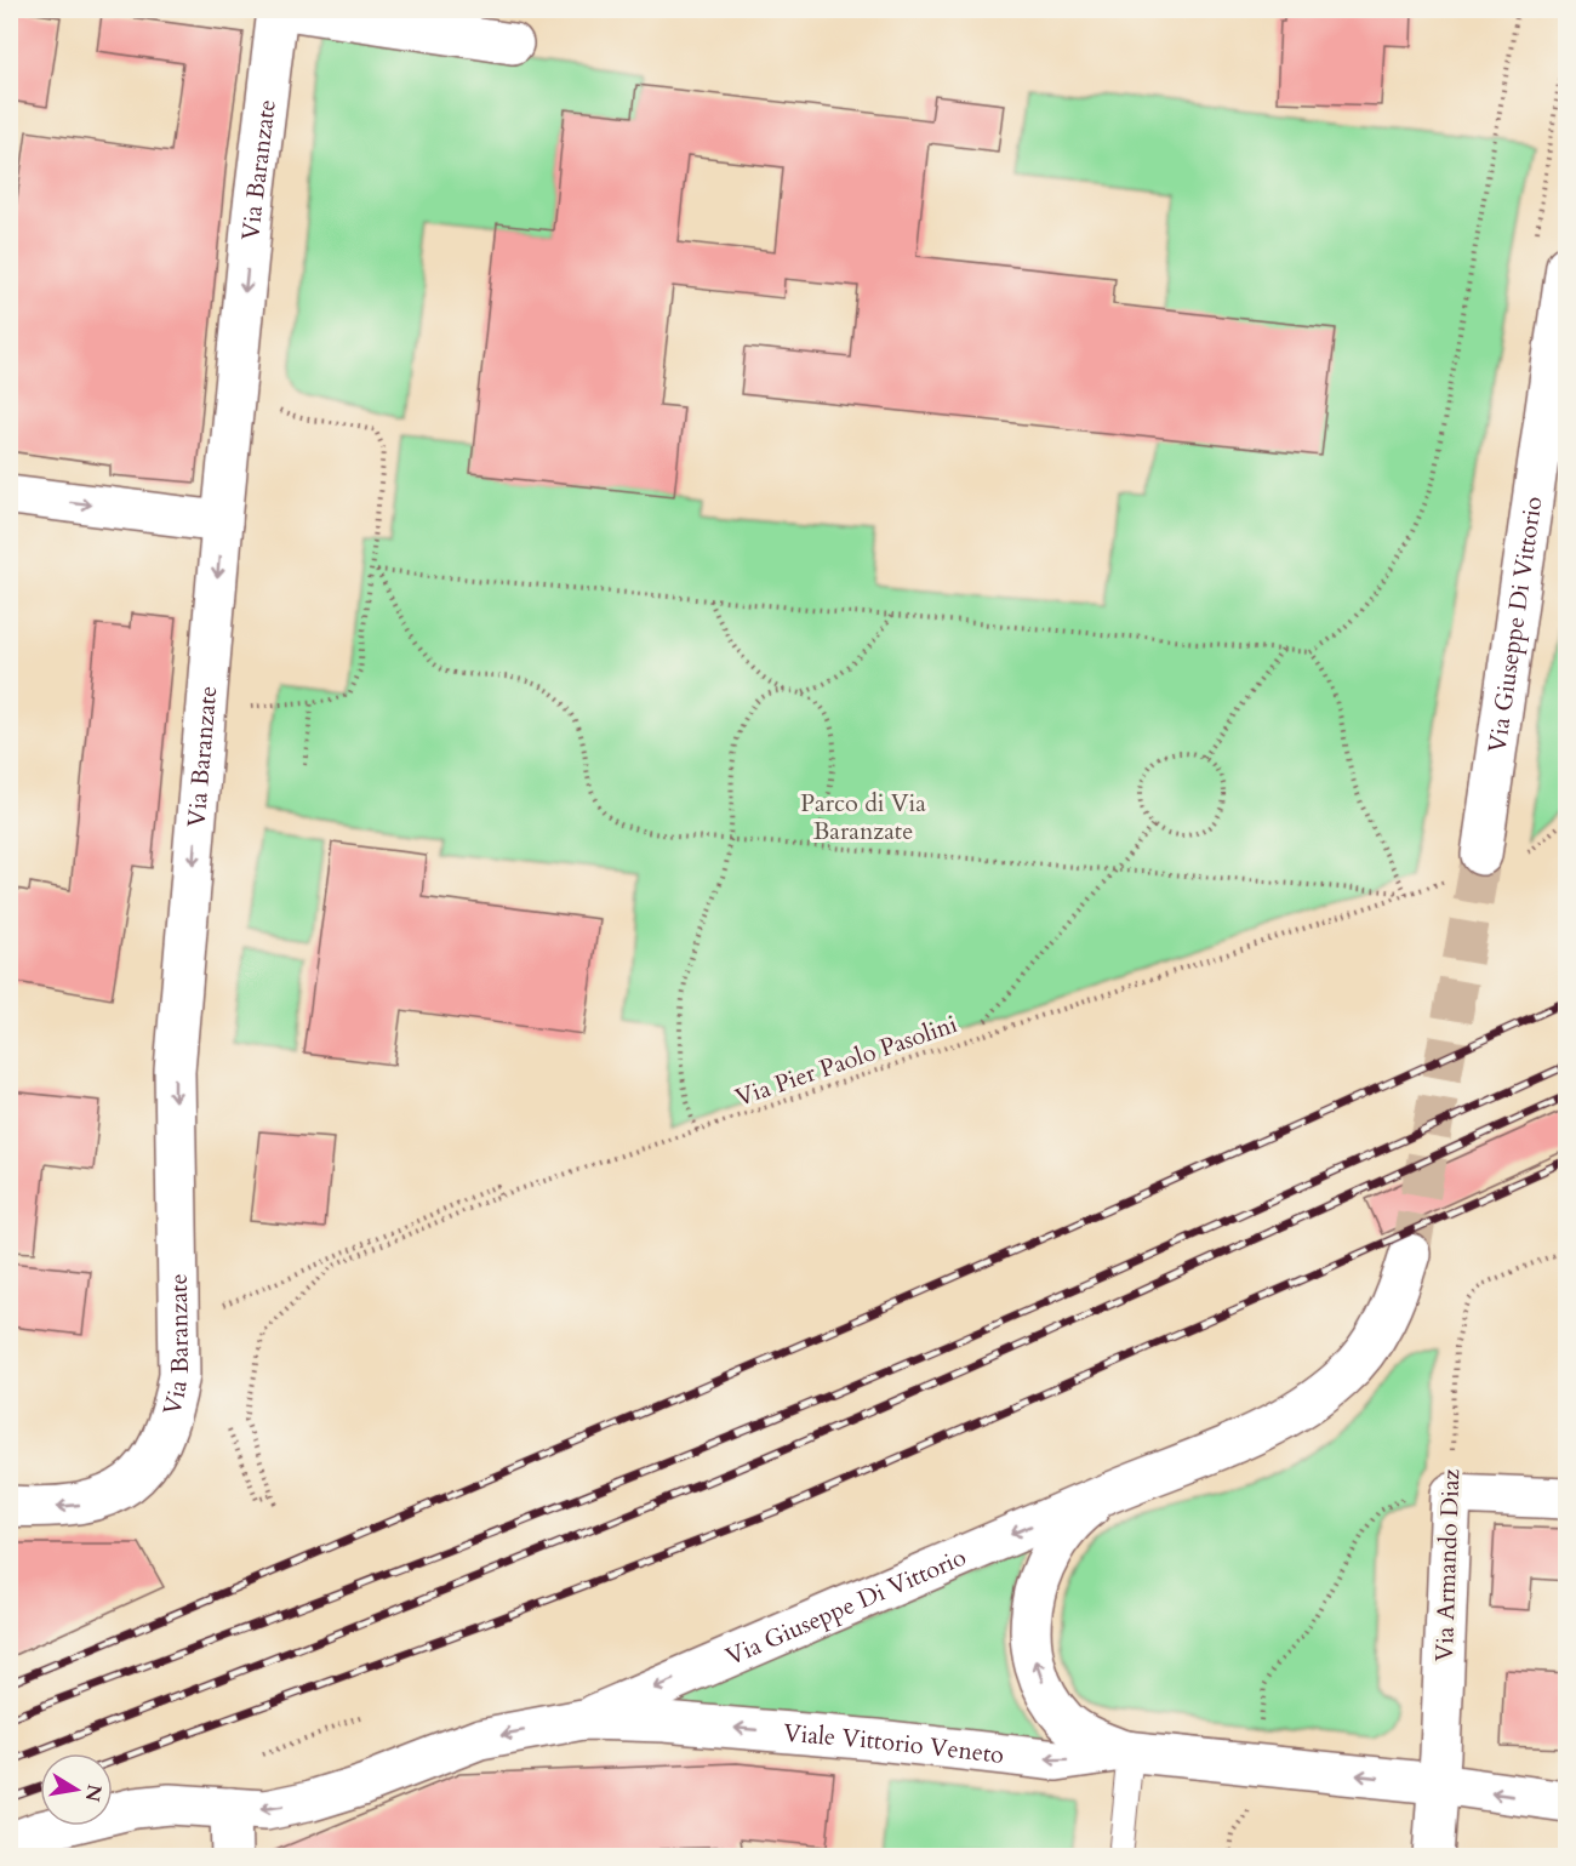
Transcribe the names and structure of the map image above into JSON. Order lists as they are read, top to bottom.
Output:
{
  "streets": {
    "street": [
      "Via Baranzate",
      "Via Giuseppe Di Vittorio",
      "Via Armando Diaz",
      "Viale Vittorio Veneto"
    ],
    "path": ["Via Pier Paolo Pasolini"]
  },
  "crossings": [
    ["Via Giuseppe Di Vittorio", "Via Pier Paolo Pasolini"],
    ["Via Giuseppe Di Vittorio", "Viale Vittorio Veneto"],
    ["Via Armando Diaz", "Viale Vittorio Veneto"]
  ],
  "one_way": ["Via Baranzate", "Viale Vittorio Veneto"],
  "parks": ["Parco di Via Baranzate"],
  "north": "right"
}
